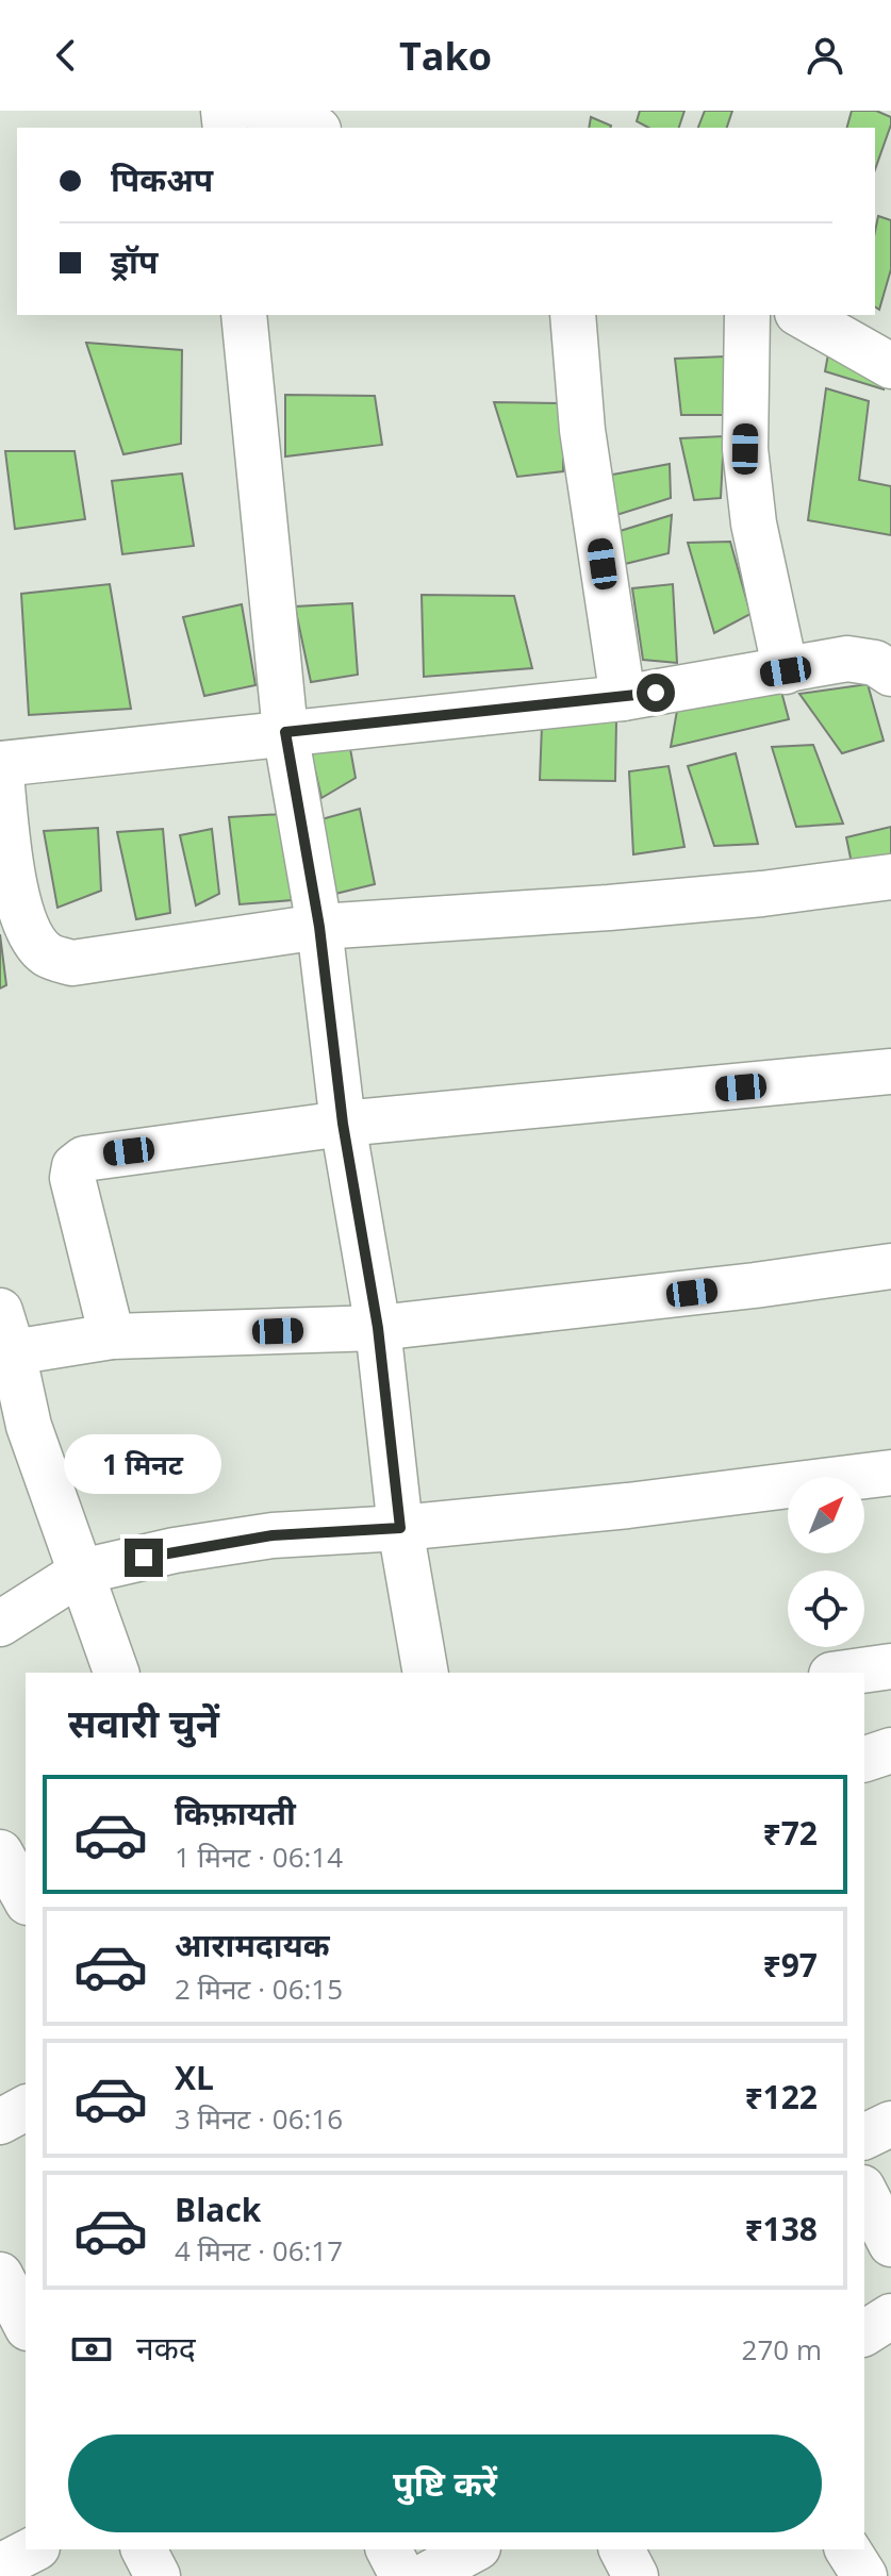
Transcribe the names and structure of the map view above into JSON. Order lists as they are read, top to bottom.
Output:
{
  "north": "top right",
  "page": {
    "header": "Tako",
    "banner": ["पिकअप", "ड्रॉप"],
    "bubble": "1 मिनट",
    "heading": "सवारी चुनें",
    "list": [
      {
        "name": "किफ़ायती",
        "note": "1 मिनट · 06:14",
        "value": "₹72"
      },
      {
        "name": "आरामदायक",
        "note": "2 मिनट · 06:15",
        "value": "₹97"
      },
      {
        "name": "XL",
        "note": "3 मिनट · 06:16",
        "value": "₹122"
      },
      {
        "name": "Black",
        "note": "4 मिनट · 06:17",
        "value": "₹138"
      }
    ],
    "pay": ["नकद", "270 m"],
    "buttons": "पुष्टि करें"
  }
}
